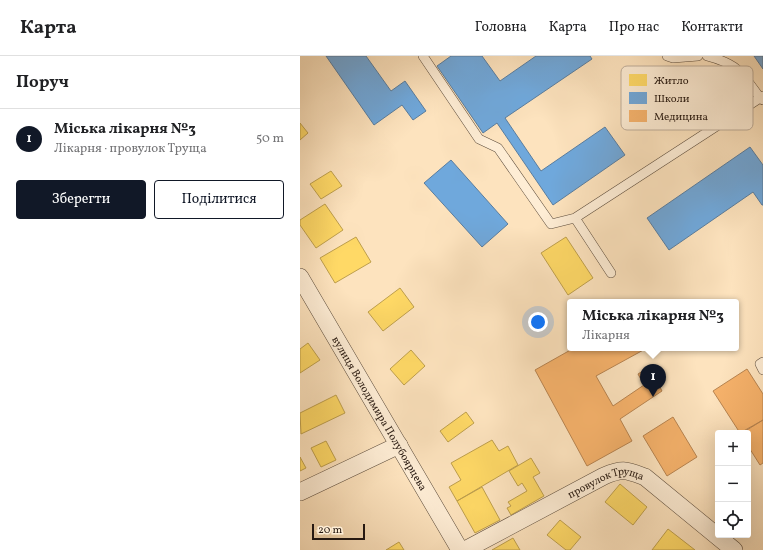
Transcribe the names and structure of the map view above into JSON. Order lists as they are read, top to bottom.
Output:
{
  "streets": {
    "street": ["вулиця Володимира Полубоярцева", "провулок Труща"]
  },
  "legend": ["Житло", "Школи", "Медицина"],
  "scale_bar": "20 m",
  "page": {
    "header": "Карта",
    "nav": [
      "Головна",
      "Карта",
      "Про нас",
      "Контакти"
    ],
    "heading": "Поруч",
    "list": [
      {
        "mark": "1",
        "name": "Міська лікарня №3",
        "note": "Лікарня · провулок Труща",
        "value": "50 m"
      }
    ],
    "buttons": ["Зберегти", "Поділитися"],
    "popup": ["Міська лікарня №3", "Лікарня"],
    "pins": "1",
    "map_buttons": ["+", "−"],
    "scale": "20 m"
  }
}
